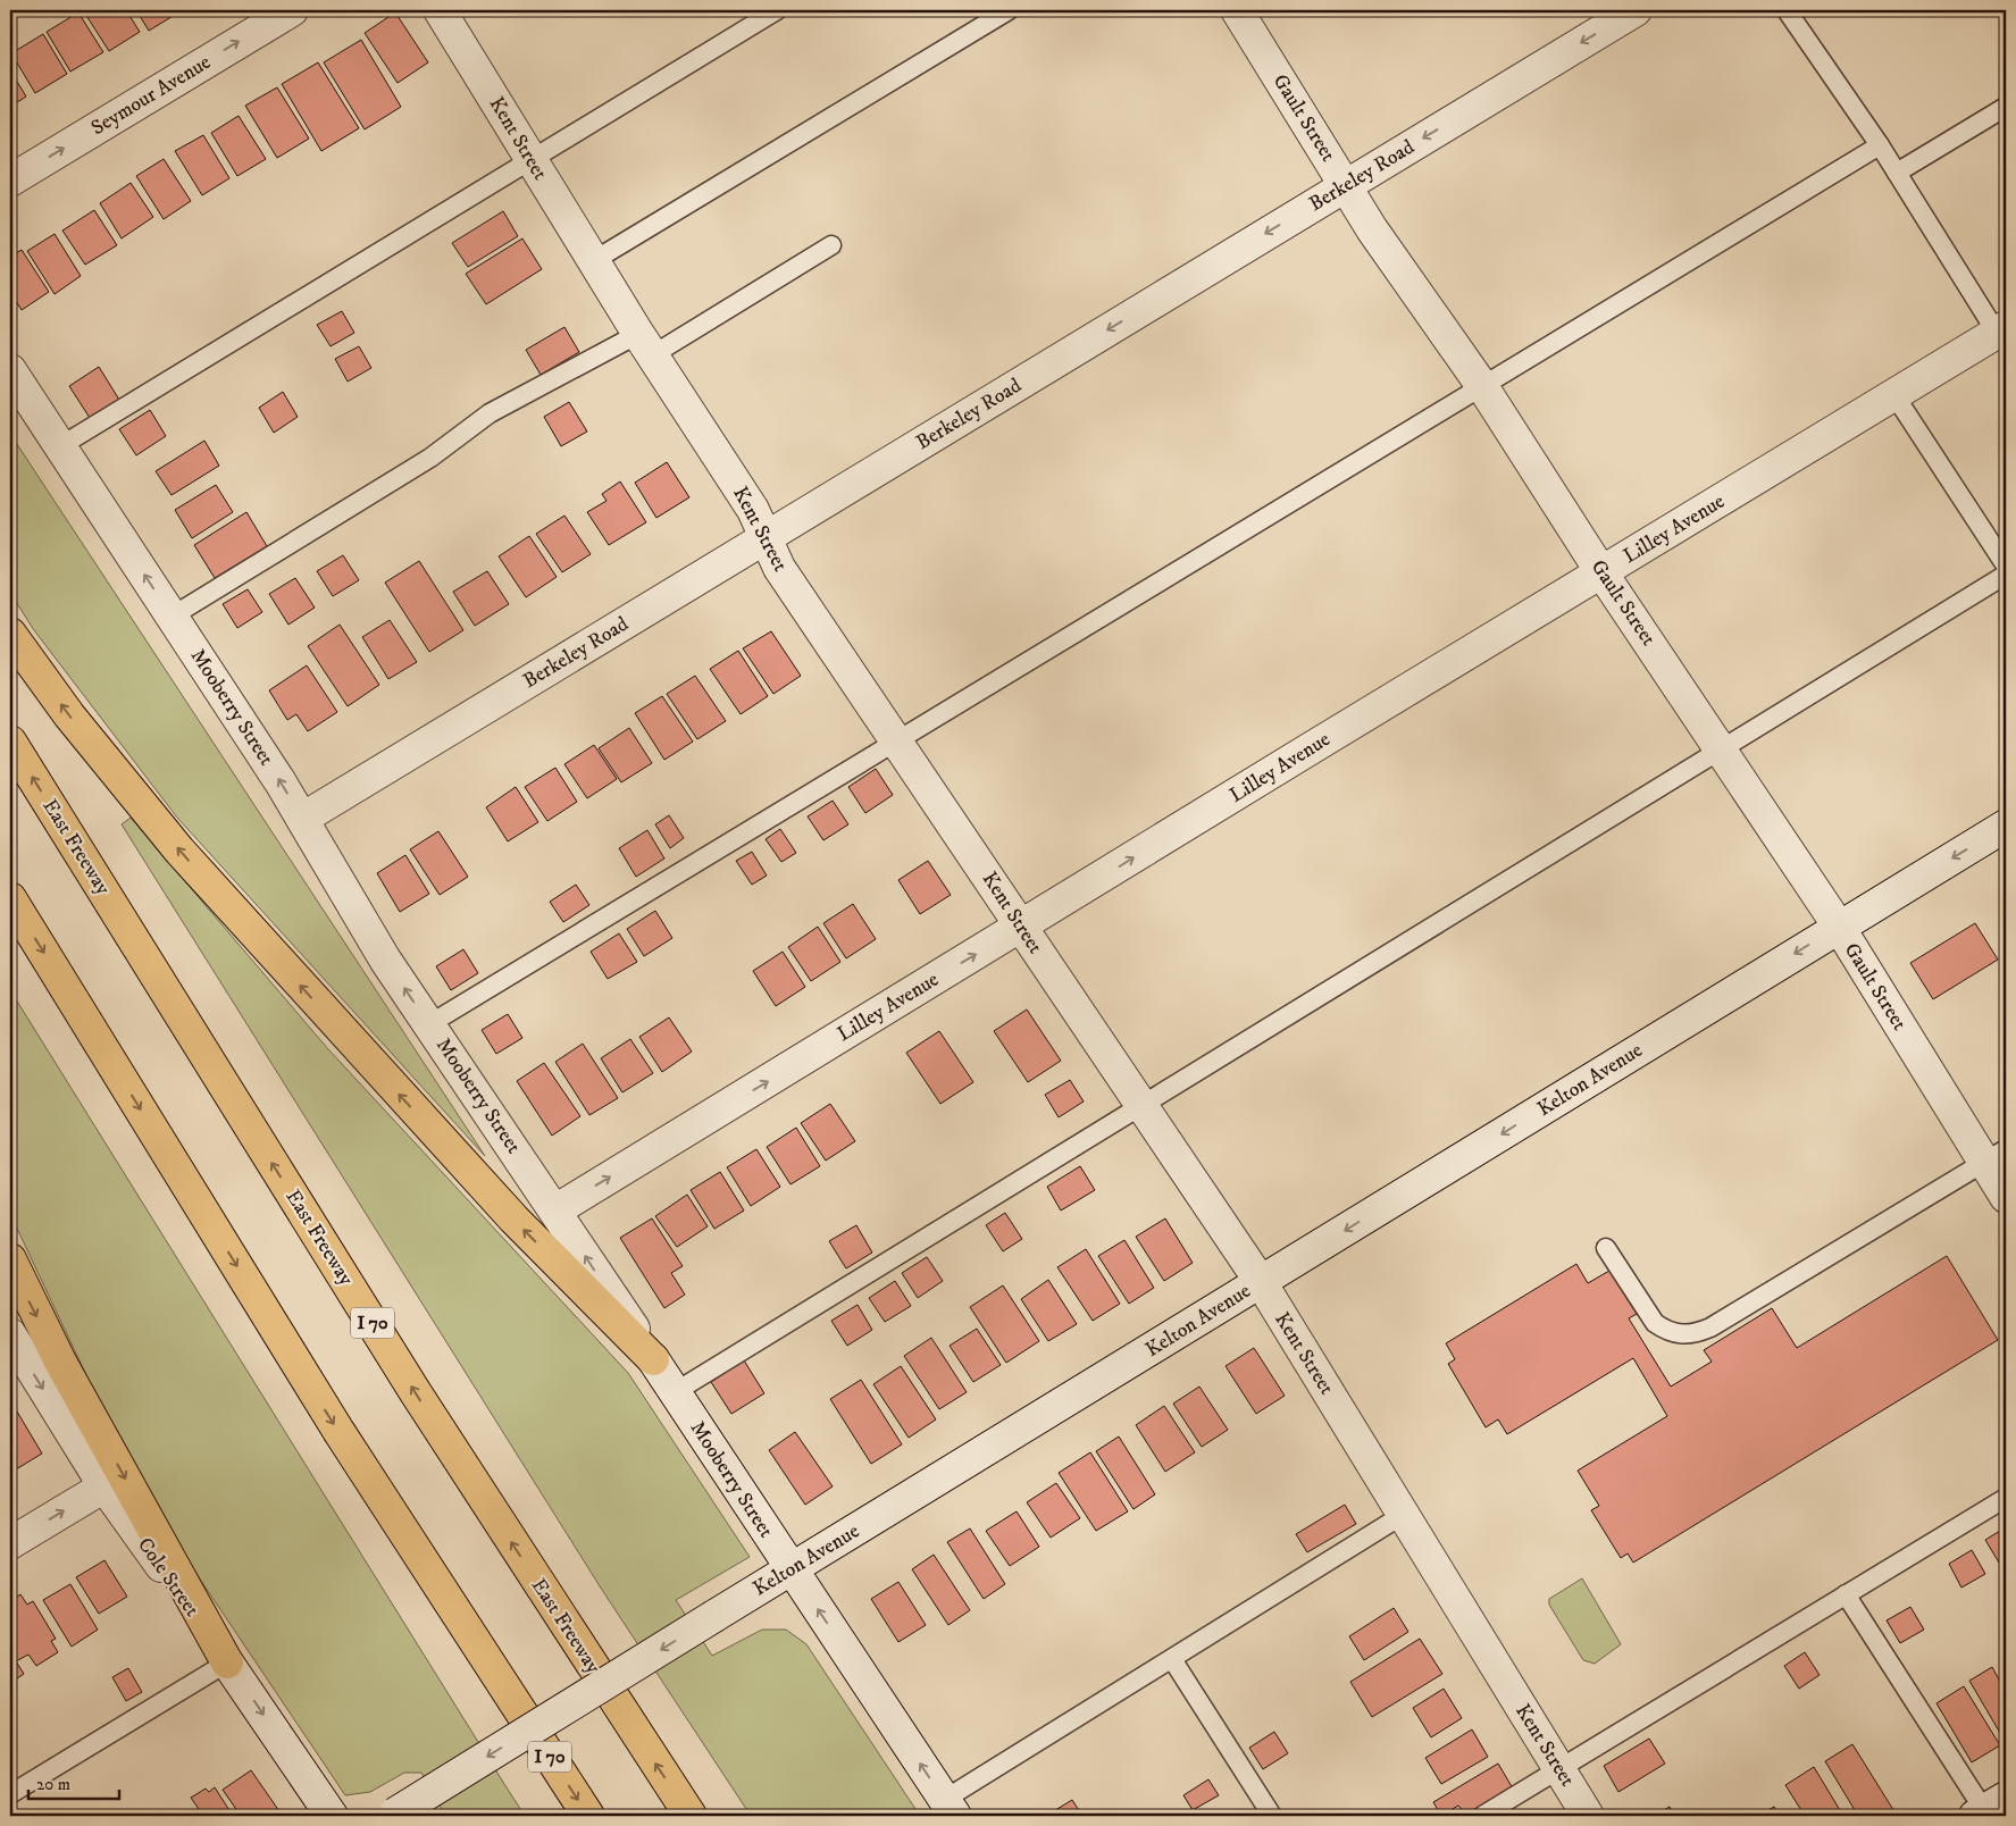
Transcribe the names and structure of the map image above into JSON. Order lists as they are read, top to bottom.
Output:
{
  "streets": {
    "highway": ["East Freeway", "I 70"],
    "street": [
      "Seymour Avenue",
      "Gault Street",
      "Kent Street",
      "Berkeley Road",
      "Lilley Avenue",
      "Mooberry Street",
      "Kelton Avenue",
      "Cole Street"
    ]
  },
  "crossings": [
    ["Gault Street", "Berkeley Road"],
    ["Gault Street", "Lilley Avenue"],
    ["Gault Street", "Kelton Avenue"],
    ["Kent Street", "Berkeley Road"],
    ["Kent Street", "Lilley Avenue"],
    ["Kent Street", "Kelton Avenue"],
    ["Berkeley Road", "Mooberry Street"],
    ["Lilley Avenue", "Mooberry Street"],
    ["Mooberry Street", "Kelton Avenue"]
  ],
  "one_way": [
    "Seymour Avenue",
    "Berkeley Road",
    "Lilley Avenue",
    "Mooberry Street",
    "Kelton Avenue",
    "Cole Street"
  ],
  "scale_bar": "20 m"
}
